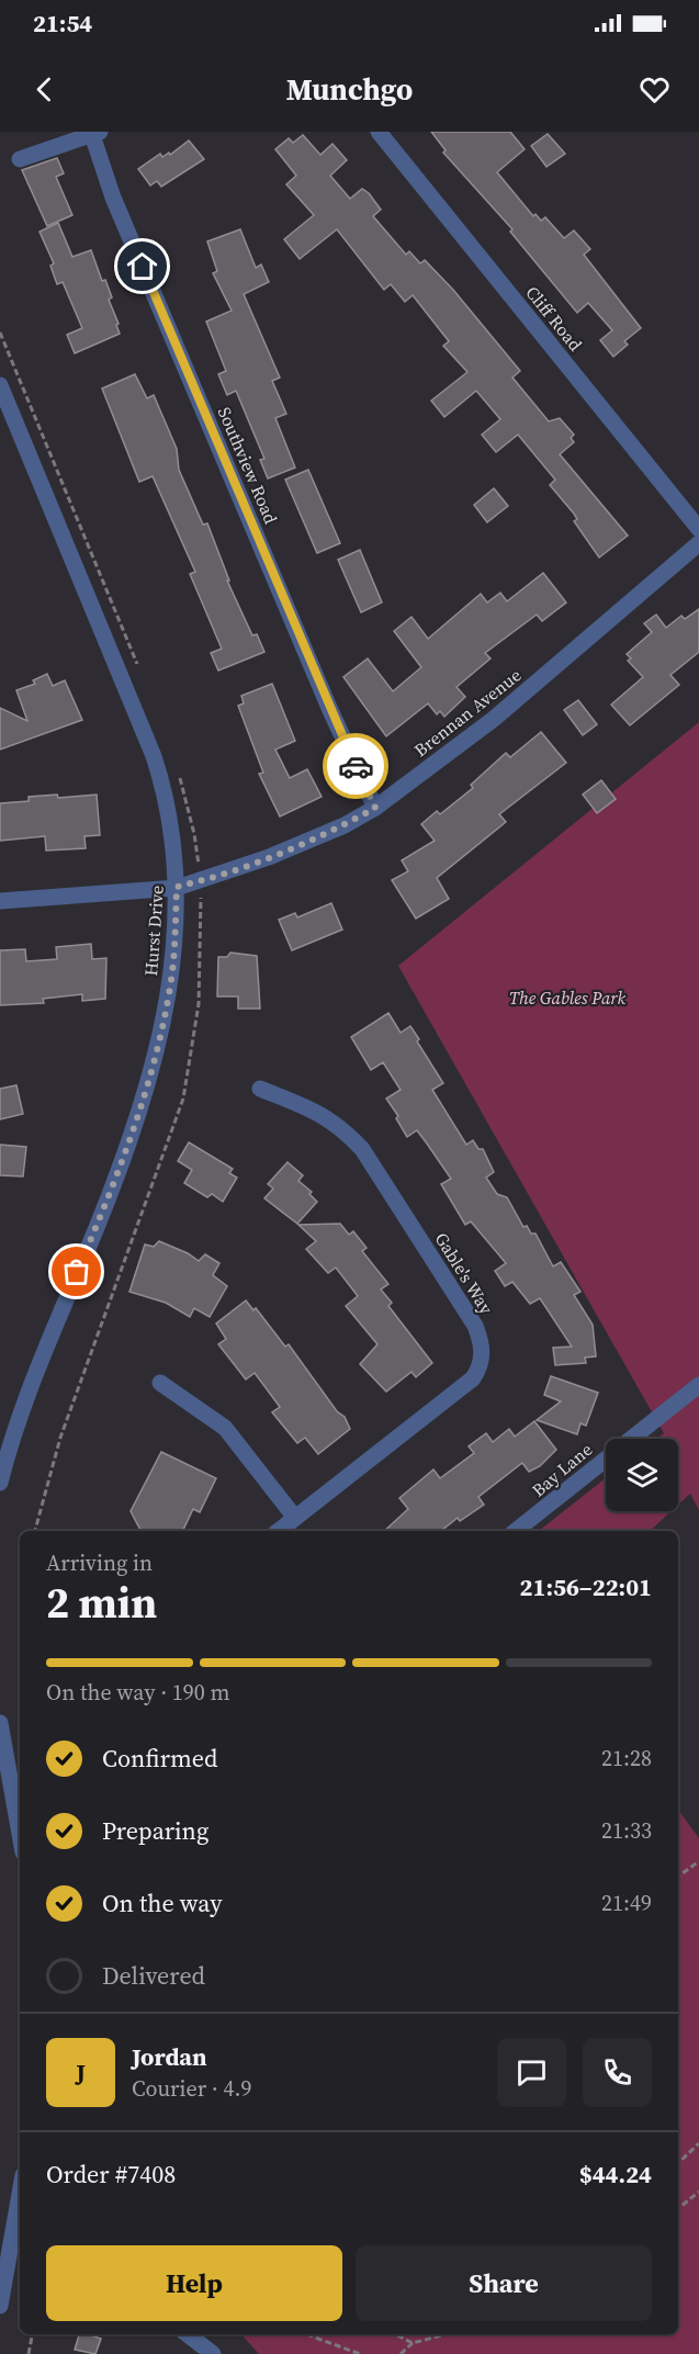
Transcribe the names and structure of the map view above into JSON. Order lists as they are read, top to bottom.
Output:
{
  "streets": {
    "street": [
      "Cliff Road",
      "Southview Road",
      "Brennan Avenue",
      "Hurst Drive",
      "Gable's Way",
      "Bay Lane"
    ]
  },
  "crossings": [
    ["Southview Road", "Brennan Avenue"],
    ["Brennan Avenue", "Hurst Drive"]
  ],
  "parks": ["The Gables Park"],
  "page": {
    "status": "21:54",
    "header": "Munchgo",
    "heading": ["2 min", "Arriving in", "21:56–22:01"],
    "panel": [
      "Jordan",
      "Courier · 4.9",
      "Order #7408",
      "$44.24"
    ],
    "bar": "On the way · 190 m",
    "list": [
      ["Confirmed", "21:28"],
      ["Preparing", "21:33"],
      ["On the way", "21:49"],
      "Delivered"
    ],
    "round": "J",
    "buttons": ["Help", "Share"]
  }
}
